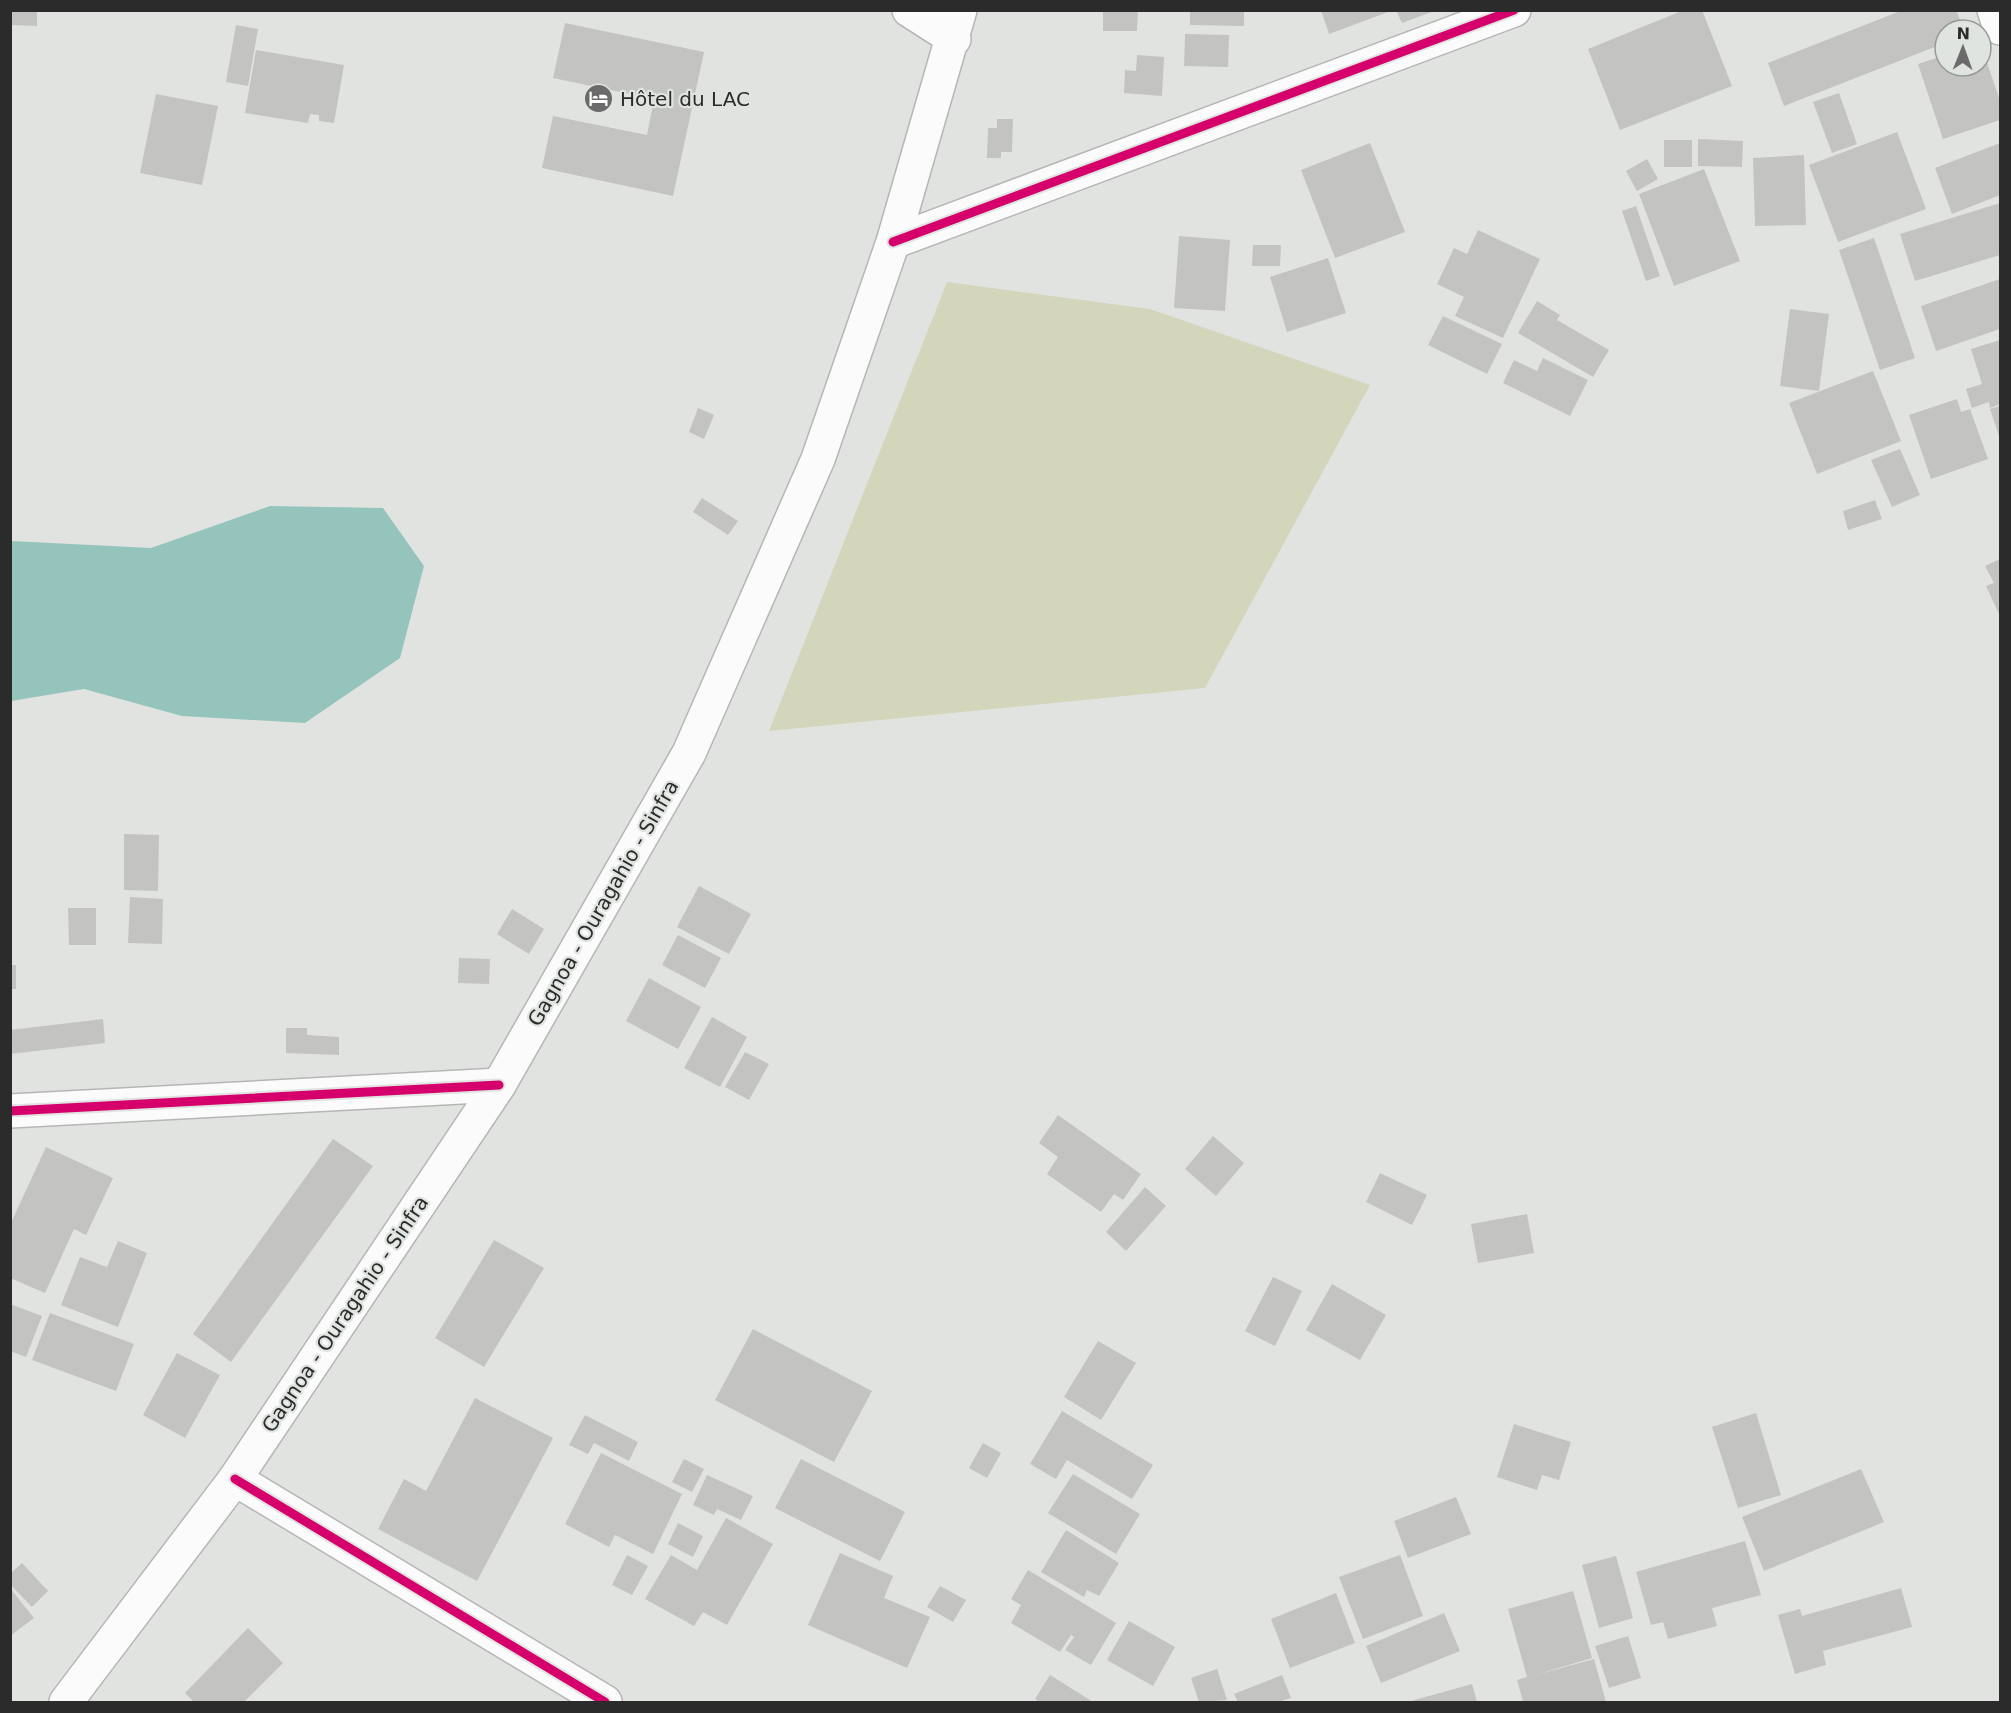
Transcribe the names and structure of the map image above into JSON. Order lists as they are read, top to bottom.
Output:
{
  "streets": {
    "main road": ["Gagnoa - Ouragahio - Sinfra"]
  },
  "places": {
    "hotel": ["Hôtel du LAC"]
  },
  "north": "top"
}
